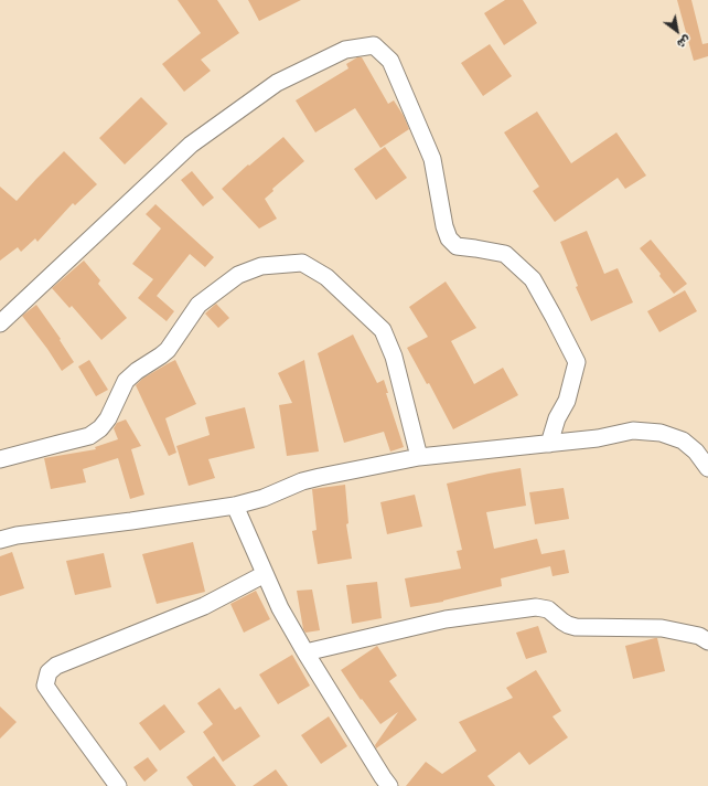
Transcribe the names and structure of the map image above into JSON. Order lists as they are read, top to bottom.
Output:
{
  "north": "bottom right"
}
